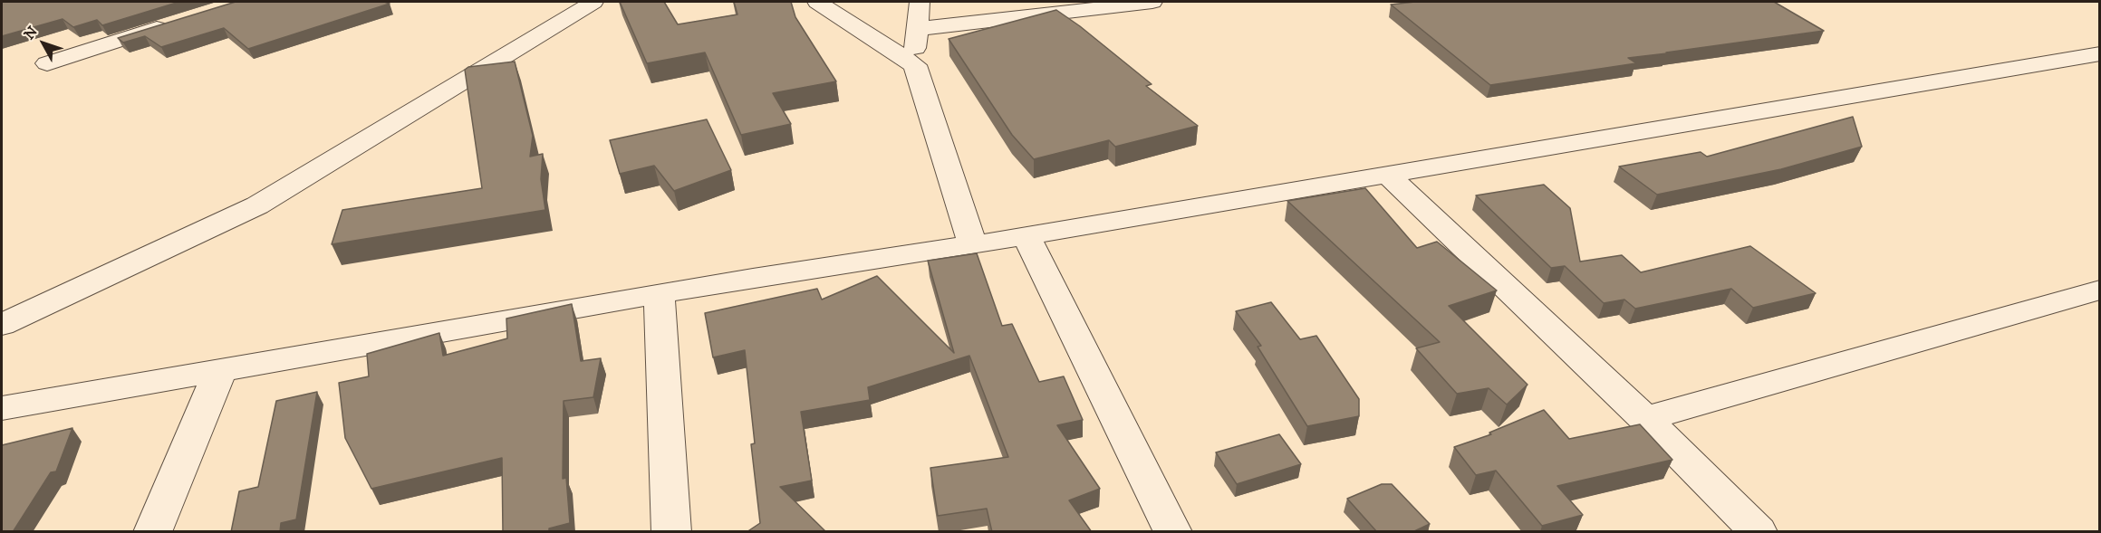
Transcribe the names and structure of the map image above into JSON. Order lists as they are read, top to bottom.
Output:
{
  "north": "top left"
}
